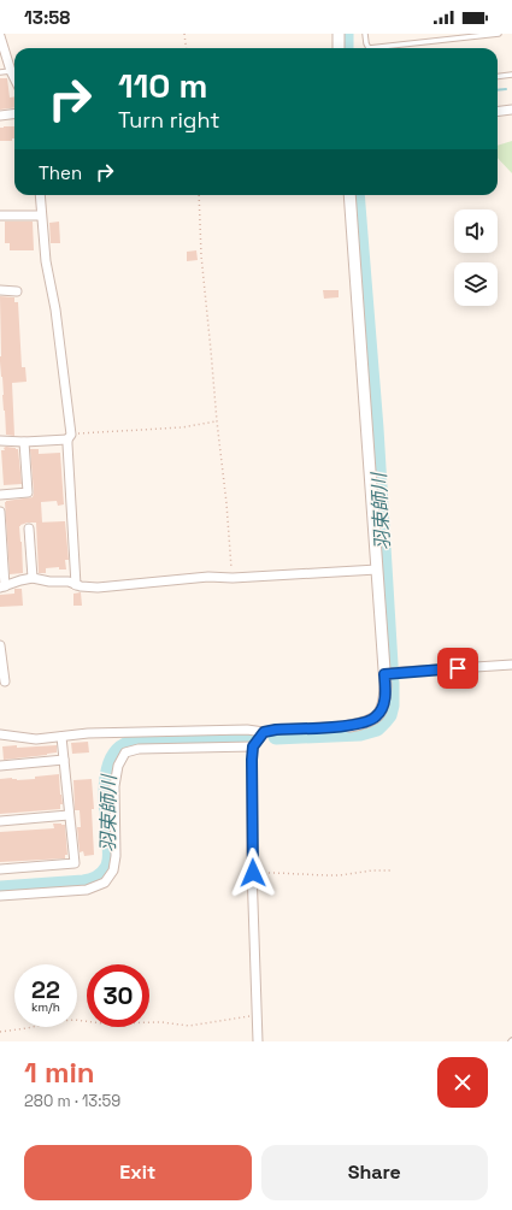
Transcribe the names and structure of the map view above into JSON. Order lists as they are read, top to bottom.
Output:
{
  "water": ["羽束師川"],
  "page": {
    "status": "13:58",
    "turn": ["110 m", "Turn right"],
    "then": "Then",
    "speed": "22 km/h",
    "limit": "30",
    "heading": ["1 min", "280 m · 13:59"],
    "buttons": ["Exit", "Share"]
  }
}
